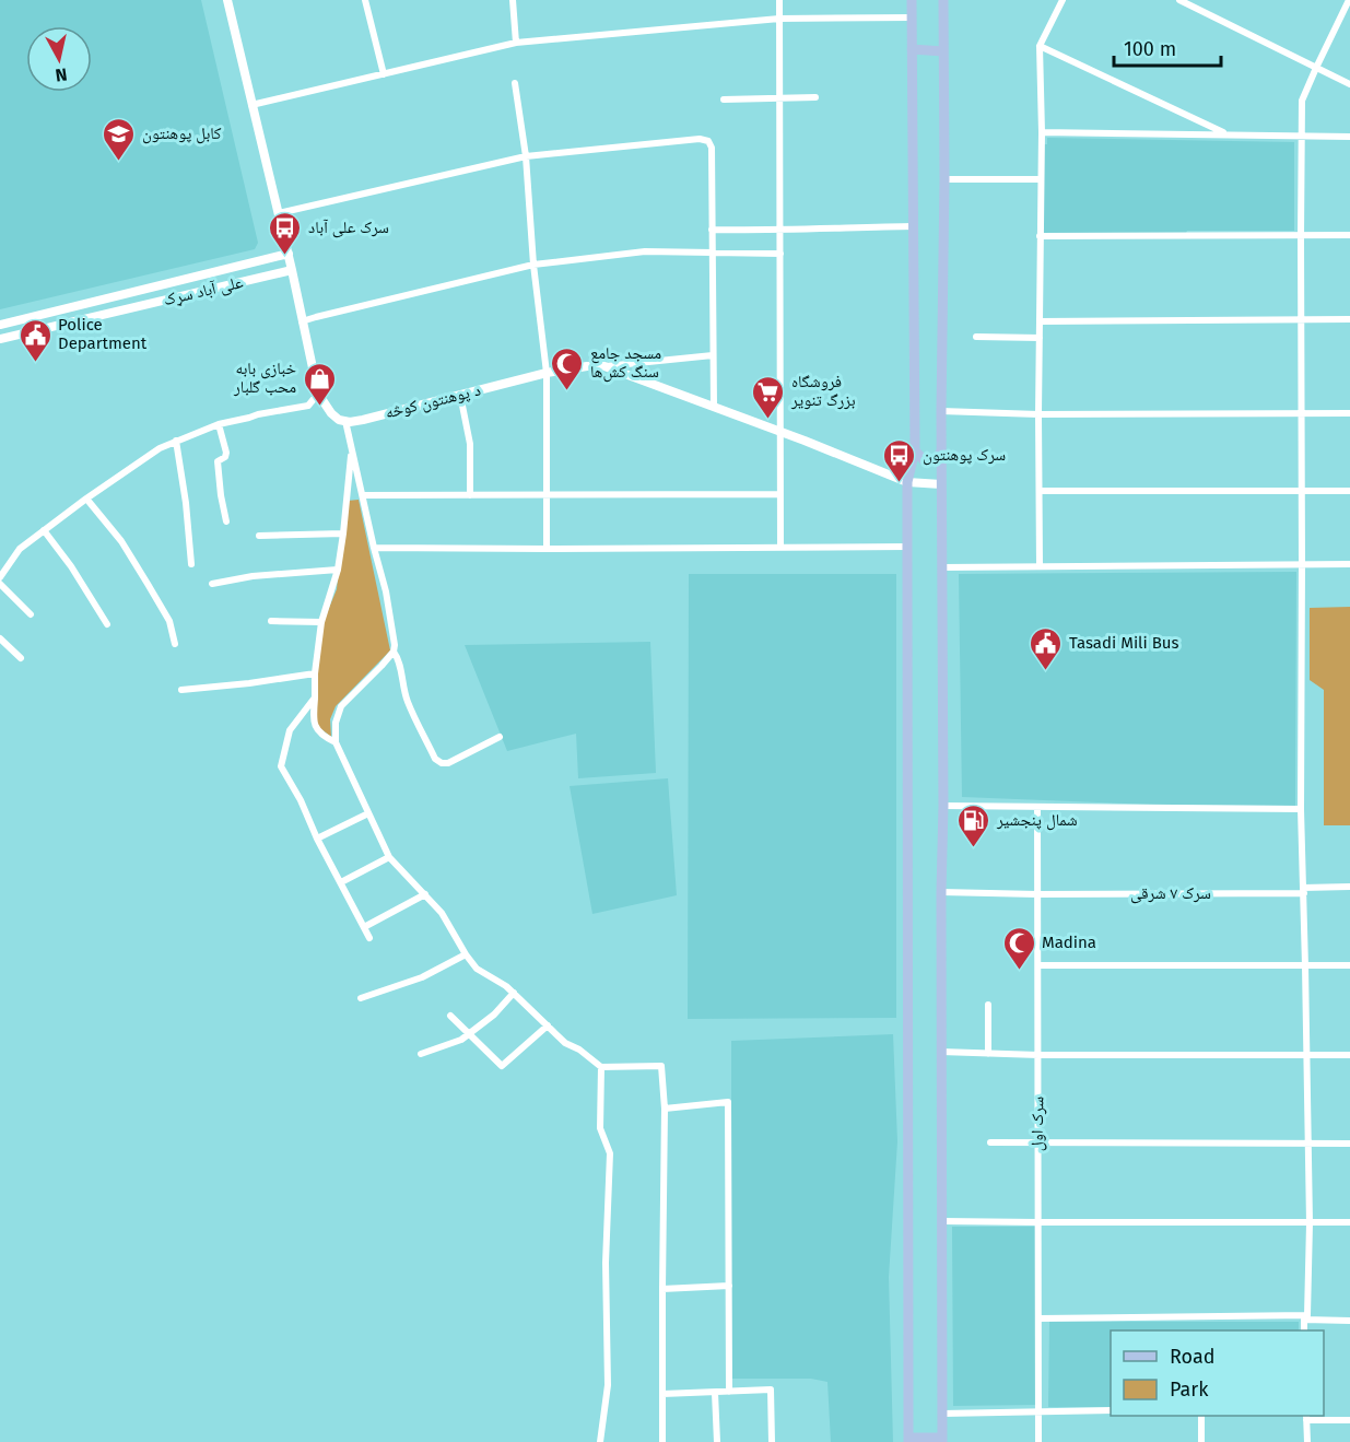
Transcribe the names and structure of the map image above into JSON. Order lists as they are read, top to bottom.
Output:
{
  "streets": {
    "street": [
      "علی آباد سړک",
      "د پوهنتون کوڅه",
      "سرک ۷ شرقی",
      "سرک‌ اول"
    ]
  },
  "crossings": [
    ["سرک ۷ شرقی", "سرک‌ اول"]
  ],
  "places": {
    "school or university": ["کابل پوهنتون"],
    "bus stop": ["سرک علی آباد", "سرک پوهنتون"],
    "public building": ["Police Department", "Tasadi Mili Bus"],
    "mosque": ["مسجد جامع سنگ کش‌ها", "Madina"],
    "shop": ["خبازی بابه محب گلبار"],
    "supermarket": ["فروشگاه بزرگ تنویر"],
    "fuel station": ["شمال پنجشیر"]
  },
  "legend": ["Road", "Park"],
  "scale_bar": "100 m",
  "north": "bottom"
}
